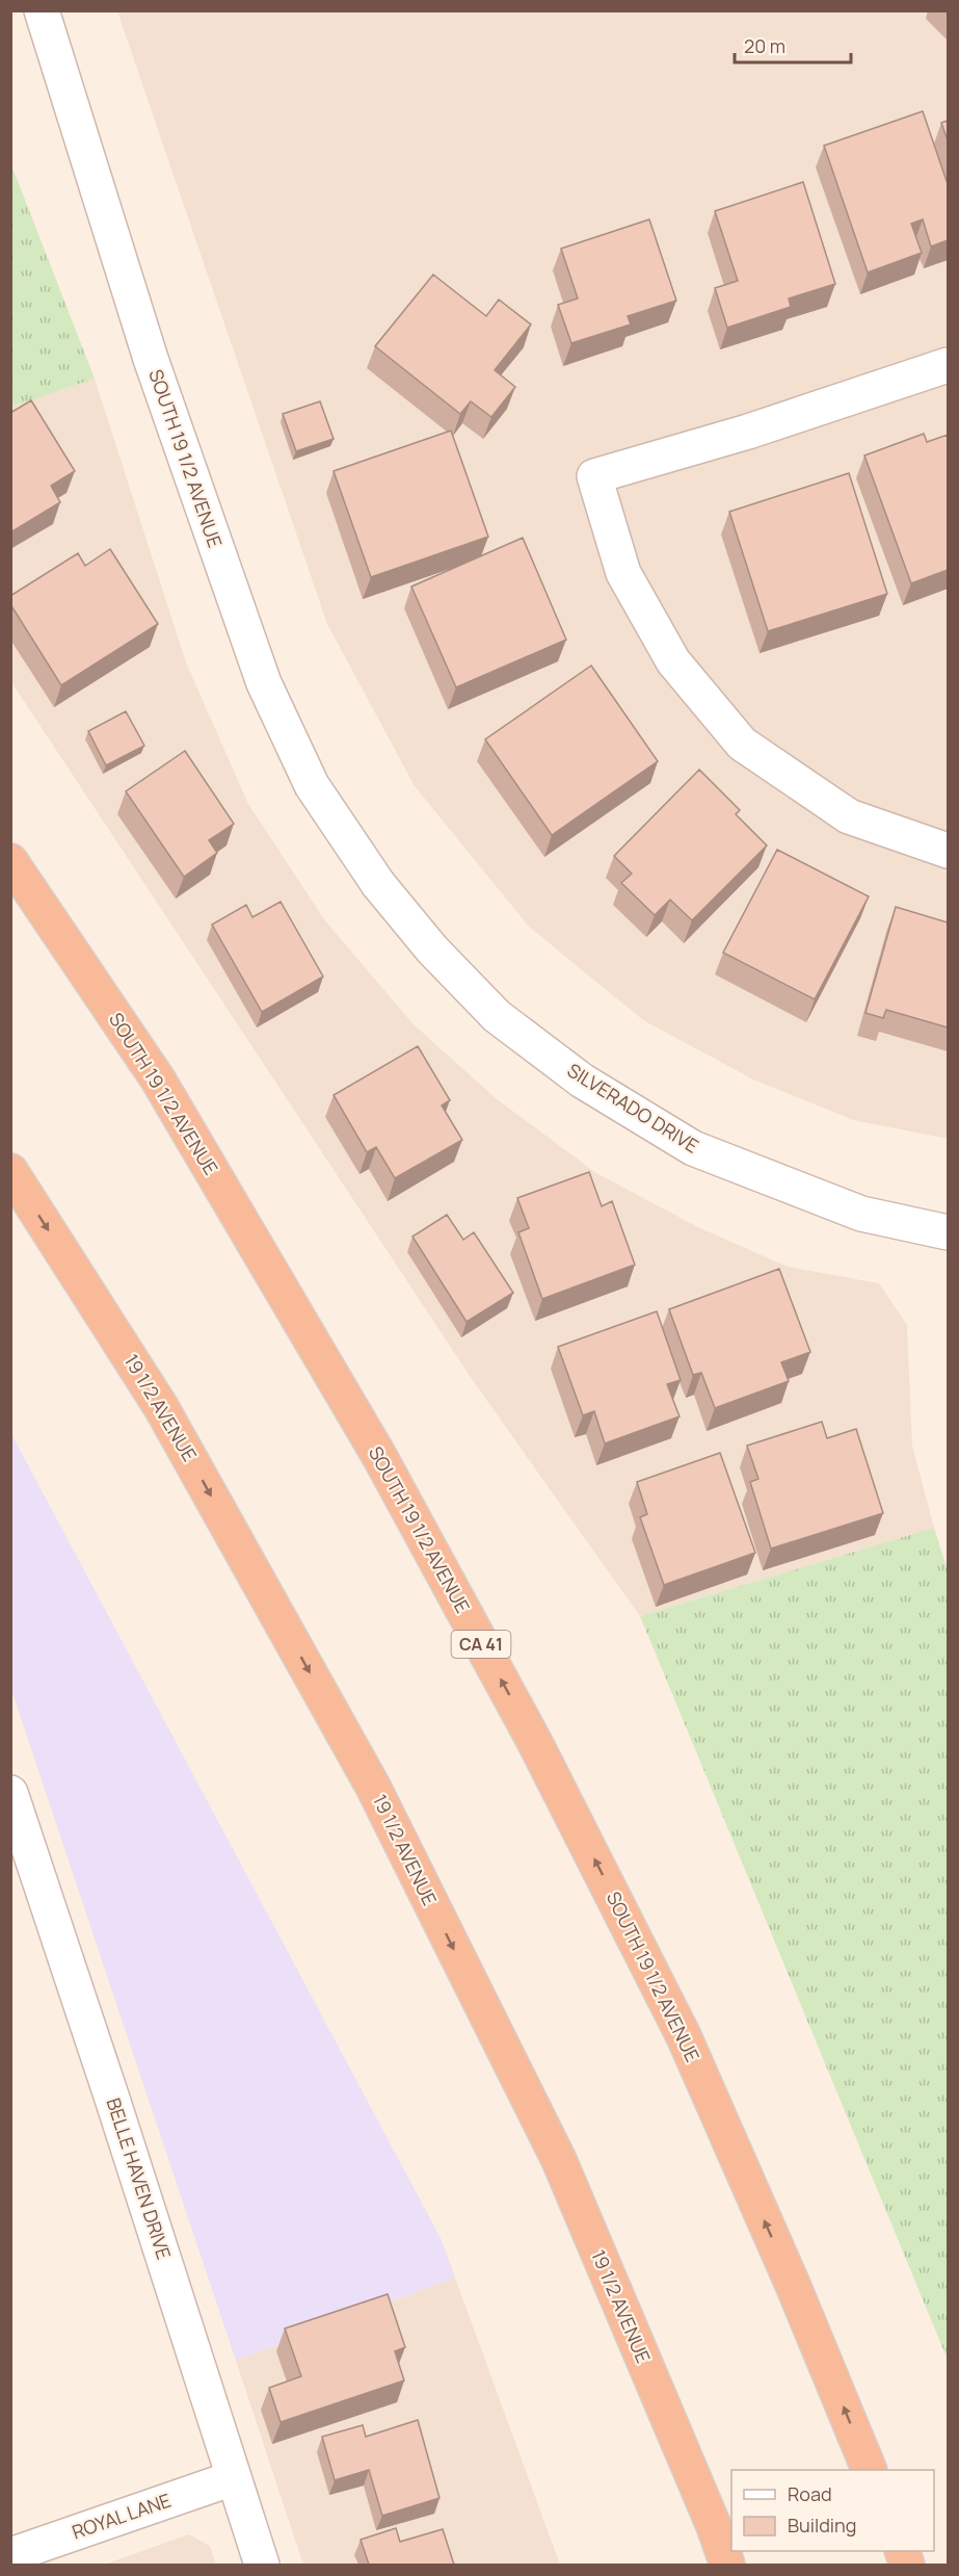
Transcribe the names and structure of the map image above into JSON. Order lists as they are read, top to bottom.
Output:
{
  "streets": {
    "highway": ["SOUTH 19 1/2 AVENUE", "19 1/2 AVENUE", "CA 41"],
    "street": ["SILVERADO DRIVE", "BELLE HAVEN DRIVE", "ROYAL LANE"]
  },
  "crossings": [
    ["SOUTH 19 1/2 AVENUE", "SILVERADO DRIVE"],
    ["BELLE HAVEN DRIVE", "ROYAL LANE"]
  ],
  "one_way": ["SOUTH 19 1/2 AVENUE", "19 1/2 AVENUE"],
  "legend": ["Road", "Building"],
  "scale_bar": "20 m"
}
